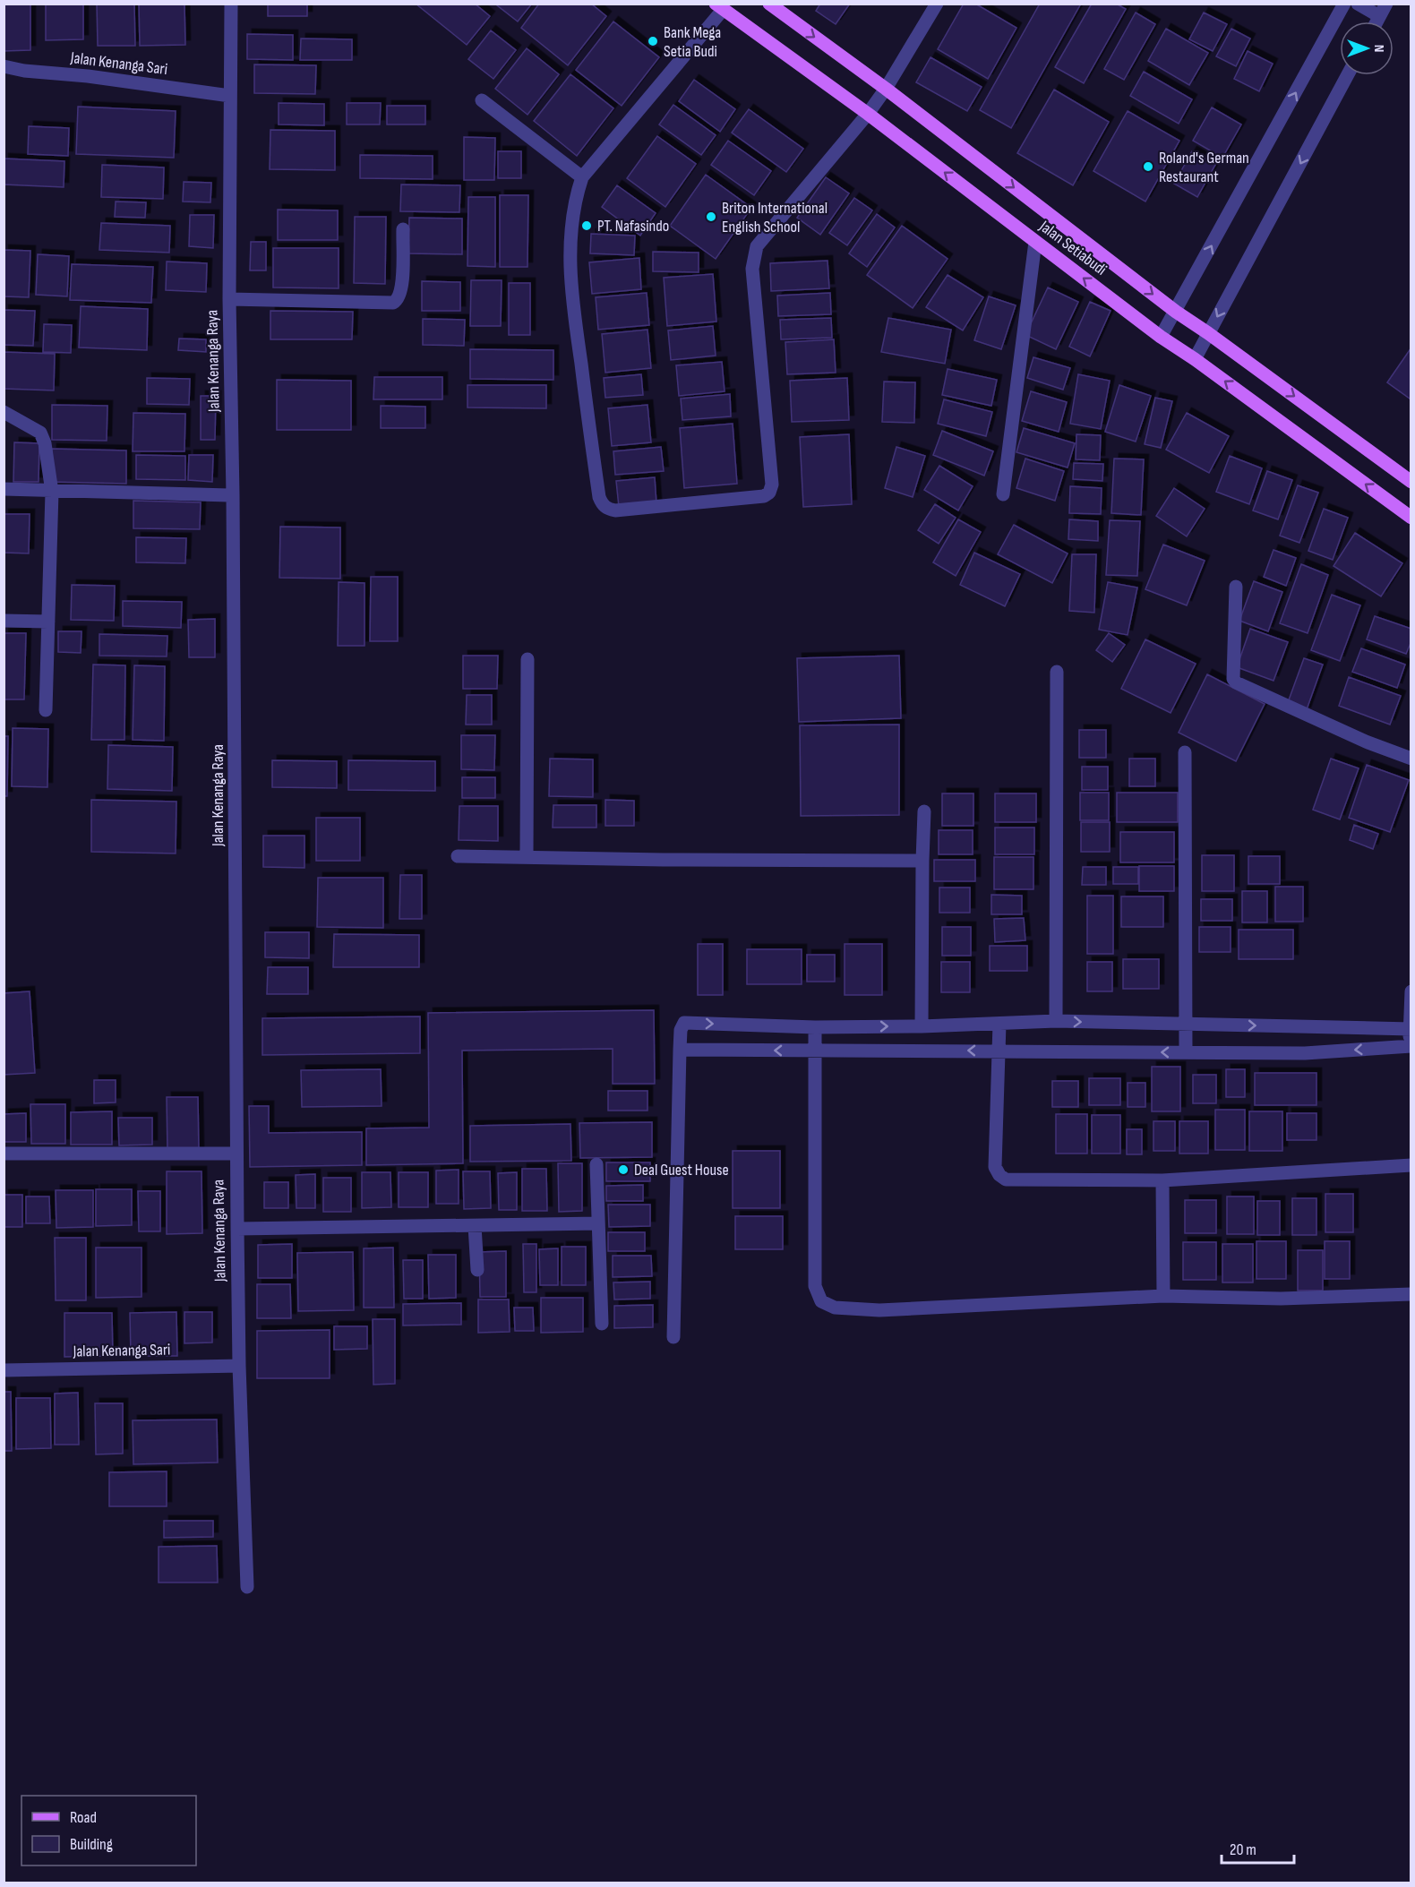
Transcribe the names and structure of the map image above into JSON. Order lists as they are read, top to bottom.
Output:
{
  "streets": {
    "main road": ["Jalan Setiabudi"],
    "street": ["Jalan Kenanga Sari", "Jalan Kenanga Raya"]
  },
  "crossings": [
    ["Jalan Kenanga Sari", "Jalan Kenanga Raya"]
  ],
  "places": [
    "Bank Mega Setia Budi",
    "Roland's German Restaurant",
    "Briton International English School",
    "PT. Nafasindo",
    "Deal Guest House"
  ],
  "legend": ["Road", "Building"],
  "scale_bar": "20 m",
  "north": "right"
}
